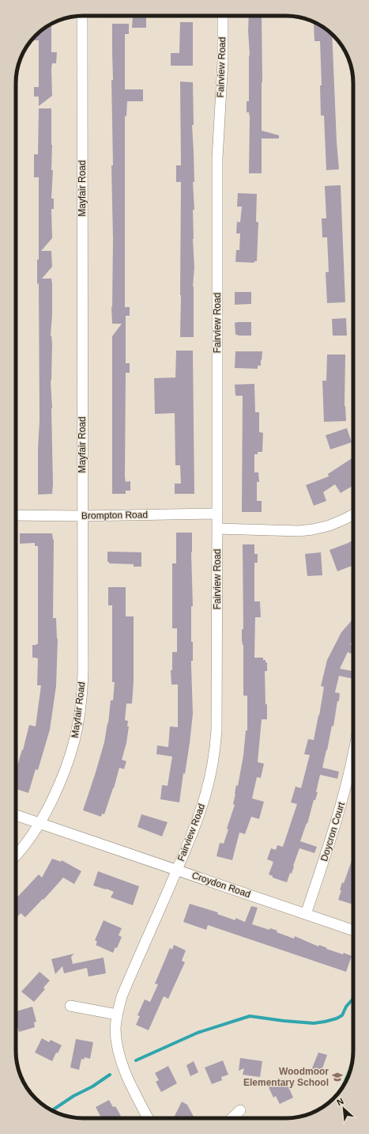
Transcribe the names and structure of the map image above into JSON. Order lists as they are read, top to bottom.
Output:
{
  "streets": {
    "street": [
      "Fairview Road",
      "Mayfair Road",
      "Brompton Road",
      "Doycron Court",
      "Croydon Road"
    ]
  },
  "crossings": [
    ["Fairview Road", "Brompton Road"],
    ["Fairview Road", "Croydon Road"],
    ["Mayfair Road", "Brompton Road"],
    ["Mayfair Road", "Croydon Road"],
    ["Doycron Court", "Croydon Road"]
  ],
  "places": {
    "school or university": ["Woodmoor Elementary School"]
  },
  "north": "top left"
}
